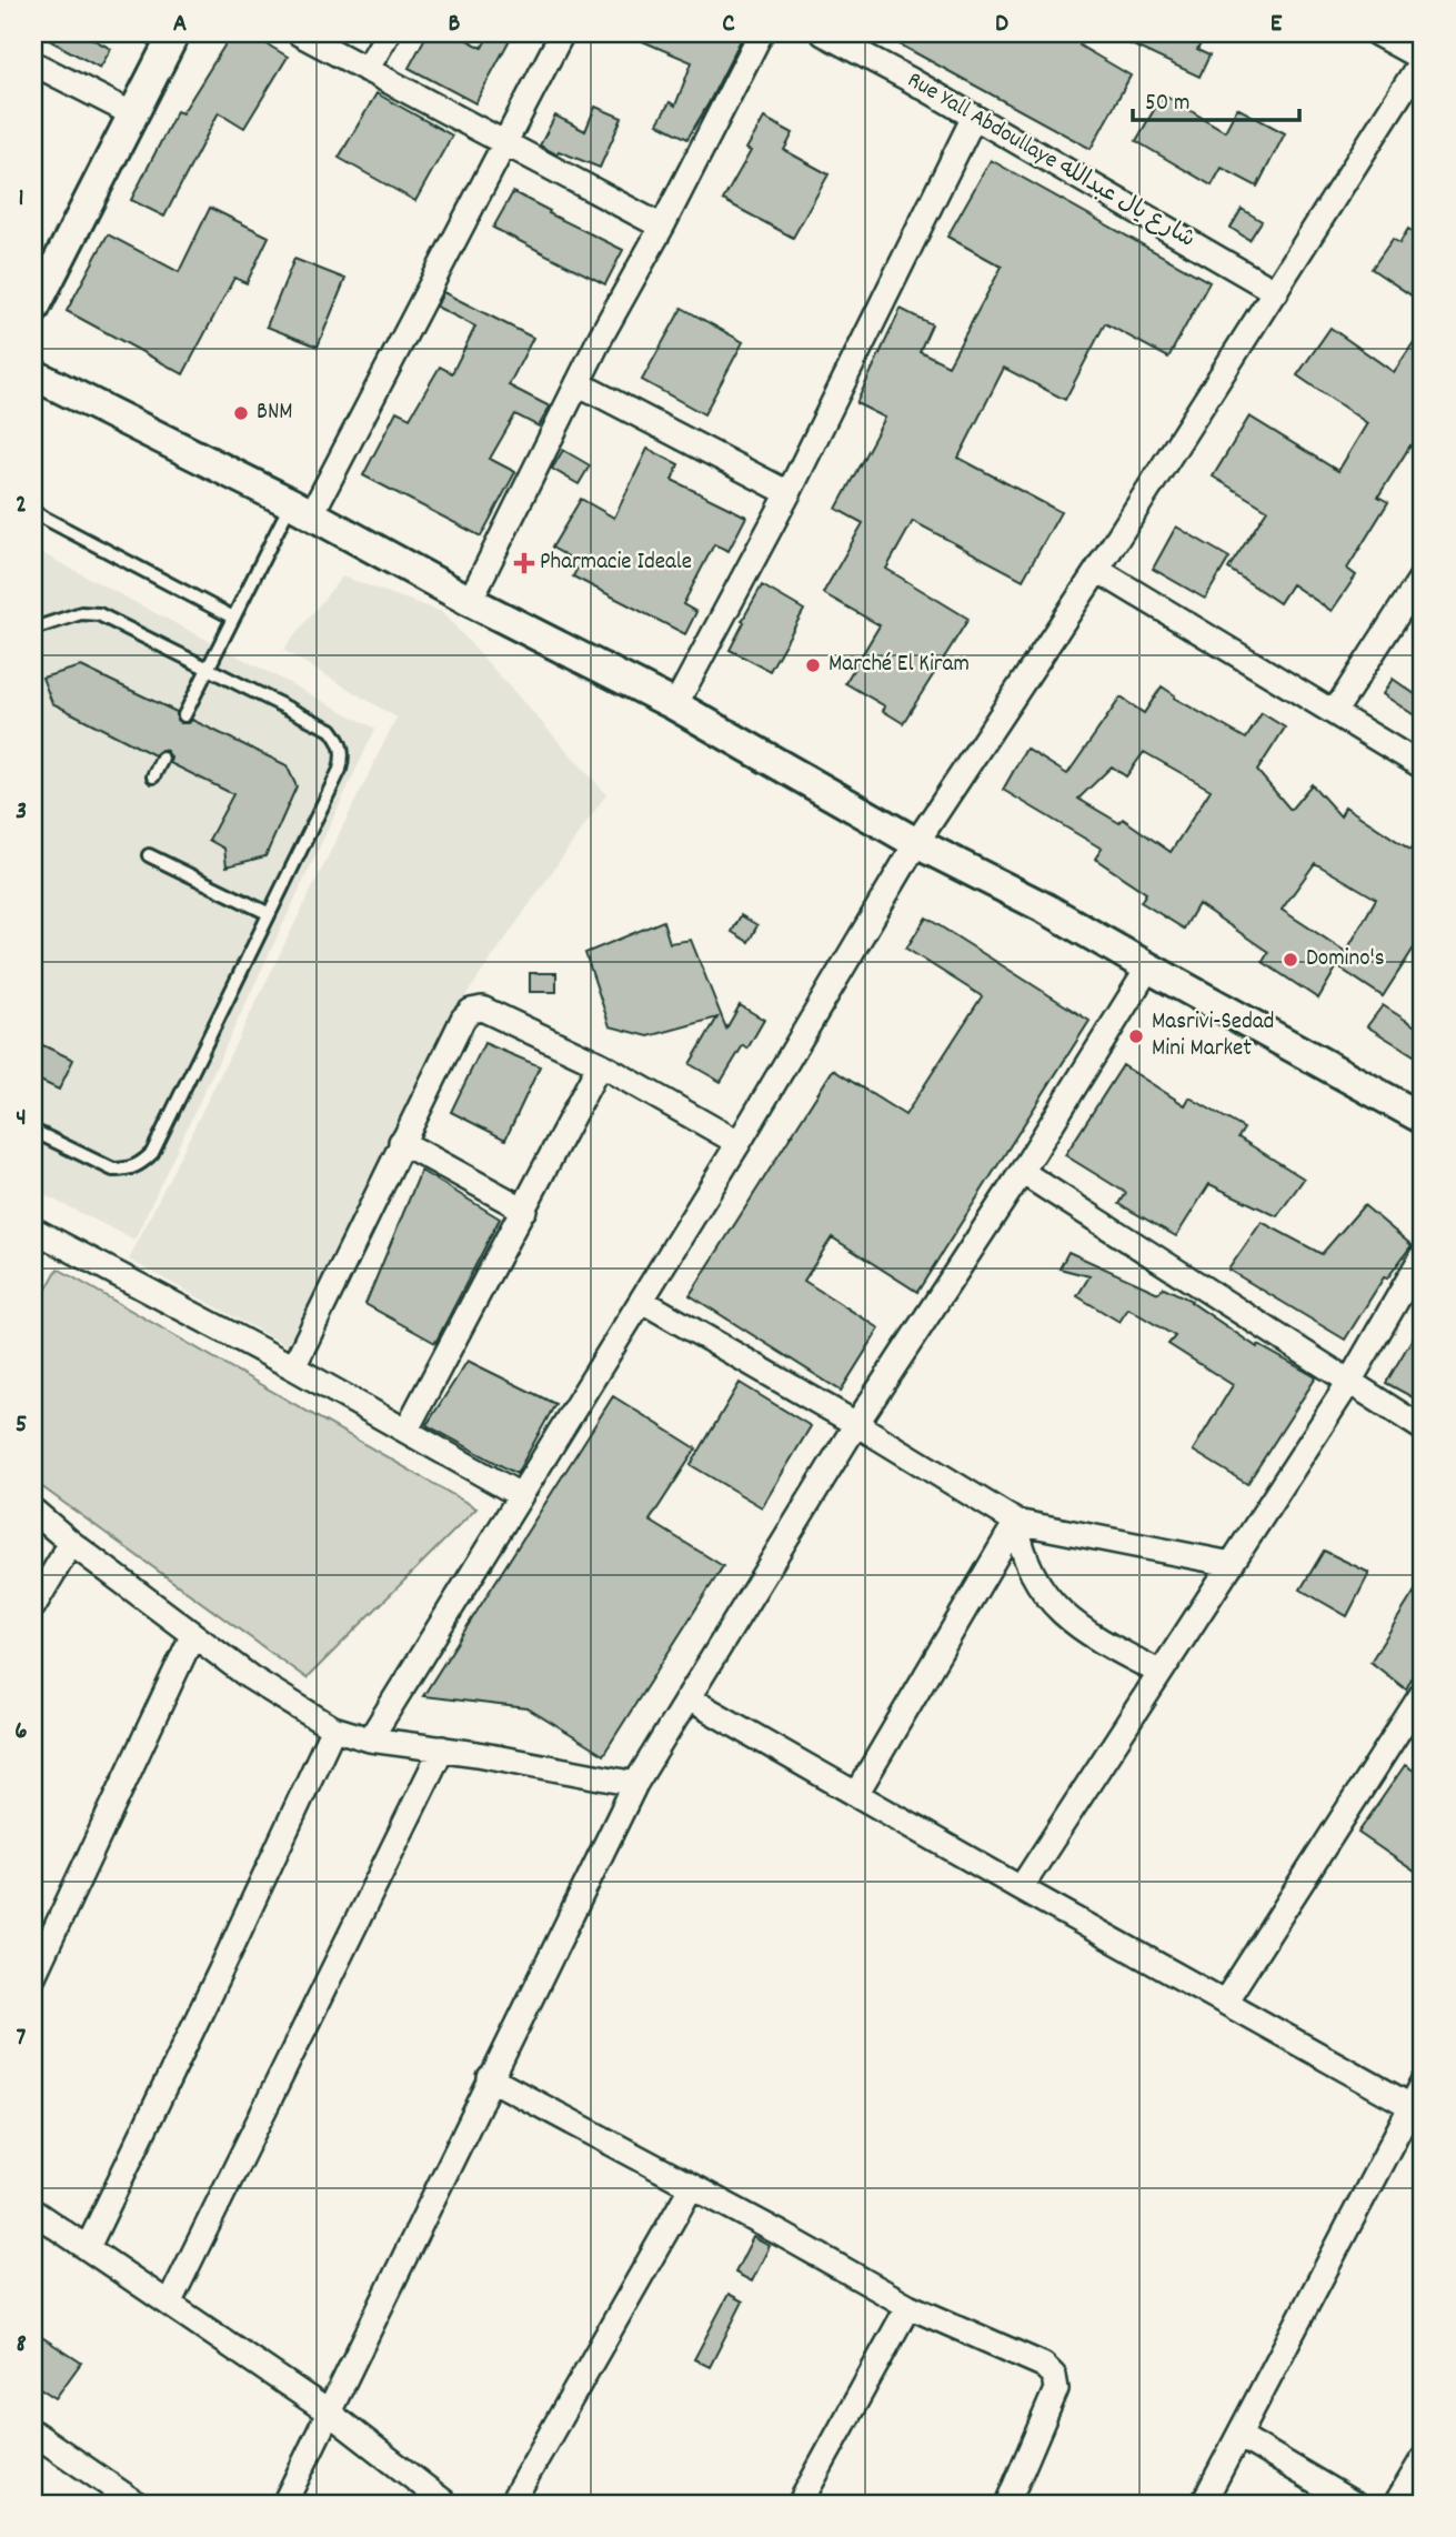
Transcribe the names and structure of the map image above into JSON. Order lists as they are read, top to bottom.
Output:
{
  "streets": {
    "street": ["Rue Yall Abdoullaye شارع يال عبدالله"]
  },
  "places": {
    "other": [
      "BNM",
      "Marché El Kiram",
      "Domino's",
      "Masrivi-Sedad Mini Market"
    ],
    "health": ["Pharmacie Ideale"]
  },
  "scale_bar": "50 m",
  "grid": {
    "columns": [
      "A",
      "B",
      "C",
      "D",
      "E"
    ],
    "rows": [
      "1",
      "2",
      "3",
      "4",
      "5",
      "6",
      "7",
      "8"
    ]
  }
}
